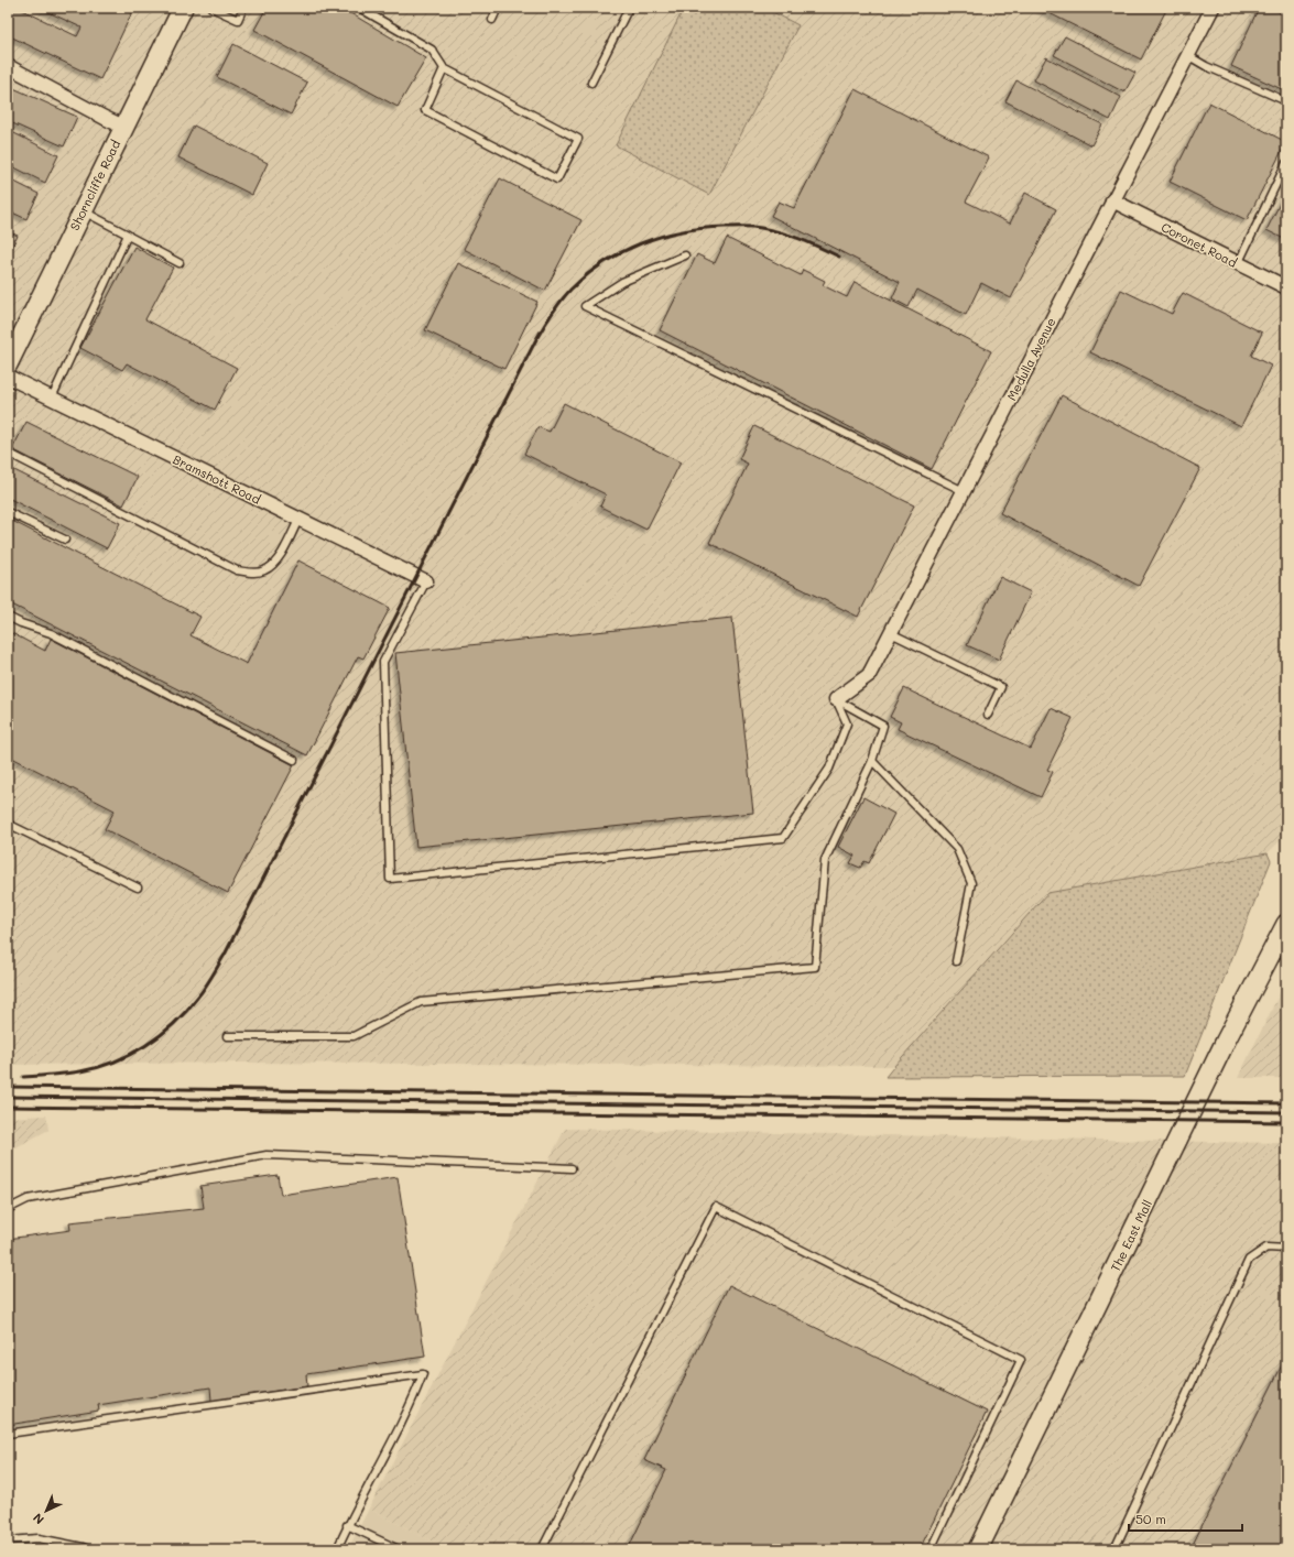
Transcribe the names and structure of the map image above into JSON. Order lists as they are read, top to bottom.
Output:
{
  "streets": {
    "main road": ["Shorncliffe Road", "The East Mall"],
    "street": ["Coronet Road", "Medulla Avenue", "Bramshott Road"]
  },
  "crossings": [
    ["Coronet Road", "Medulla Avenue"]
  ],
  "scale_bar": "50 m",
  "north": "bottom left"
}
